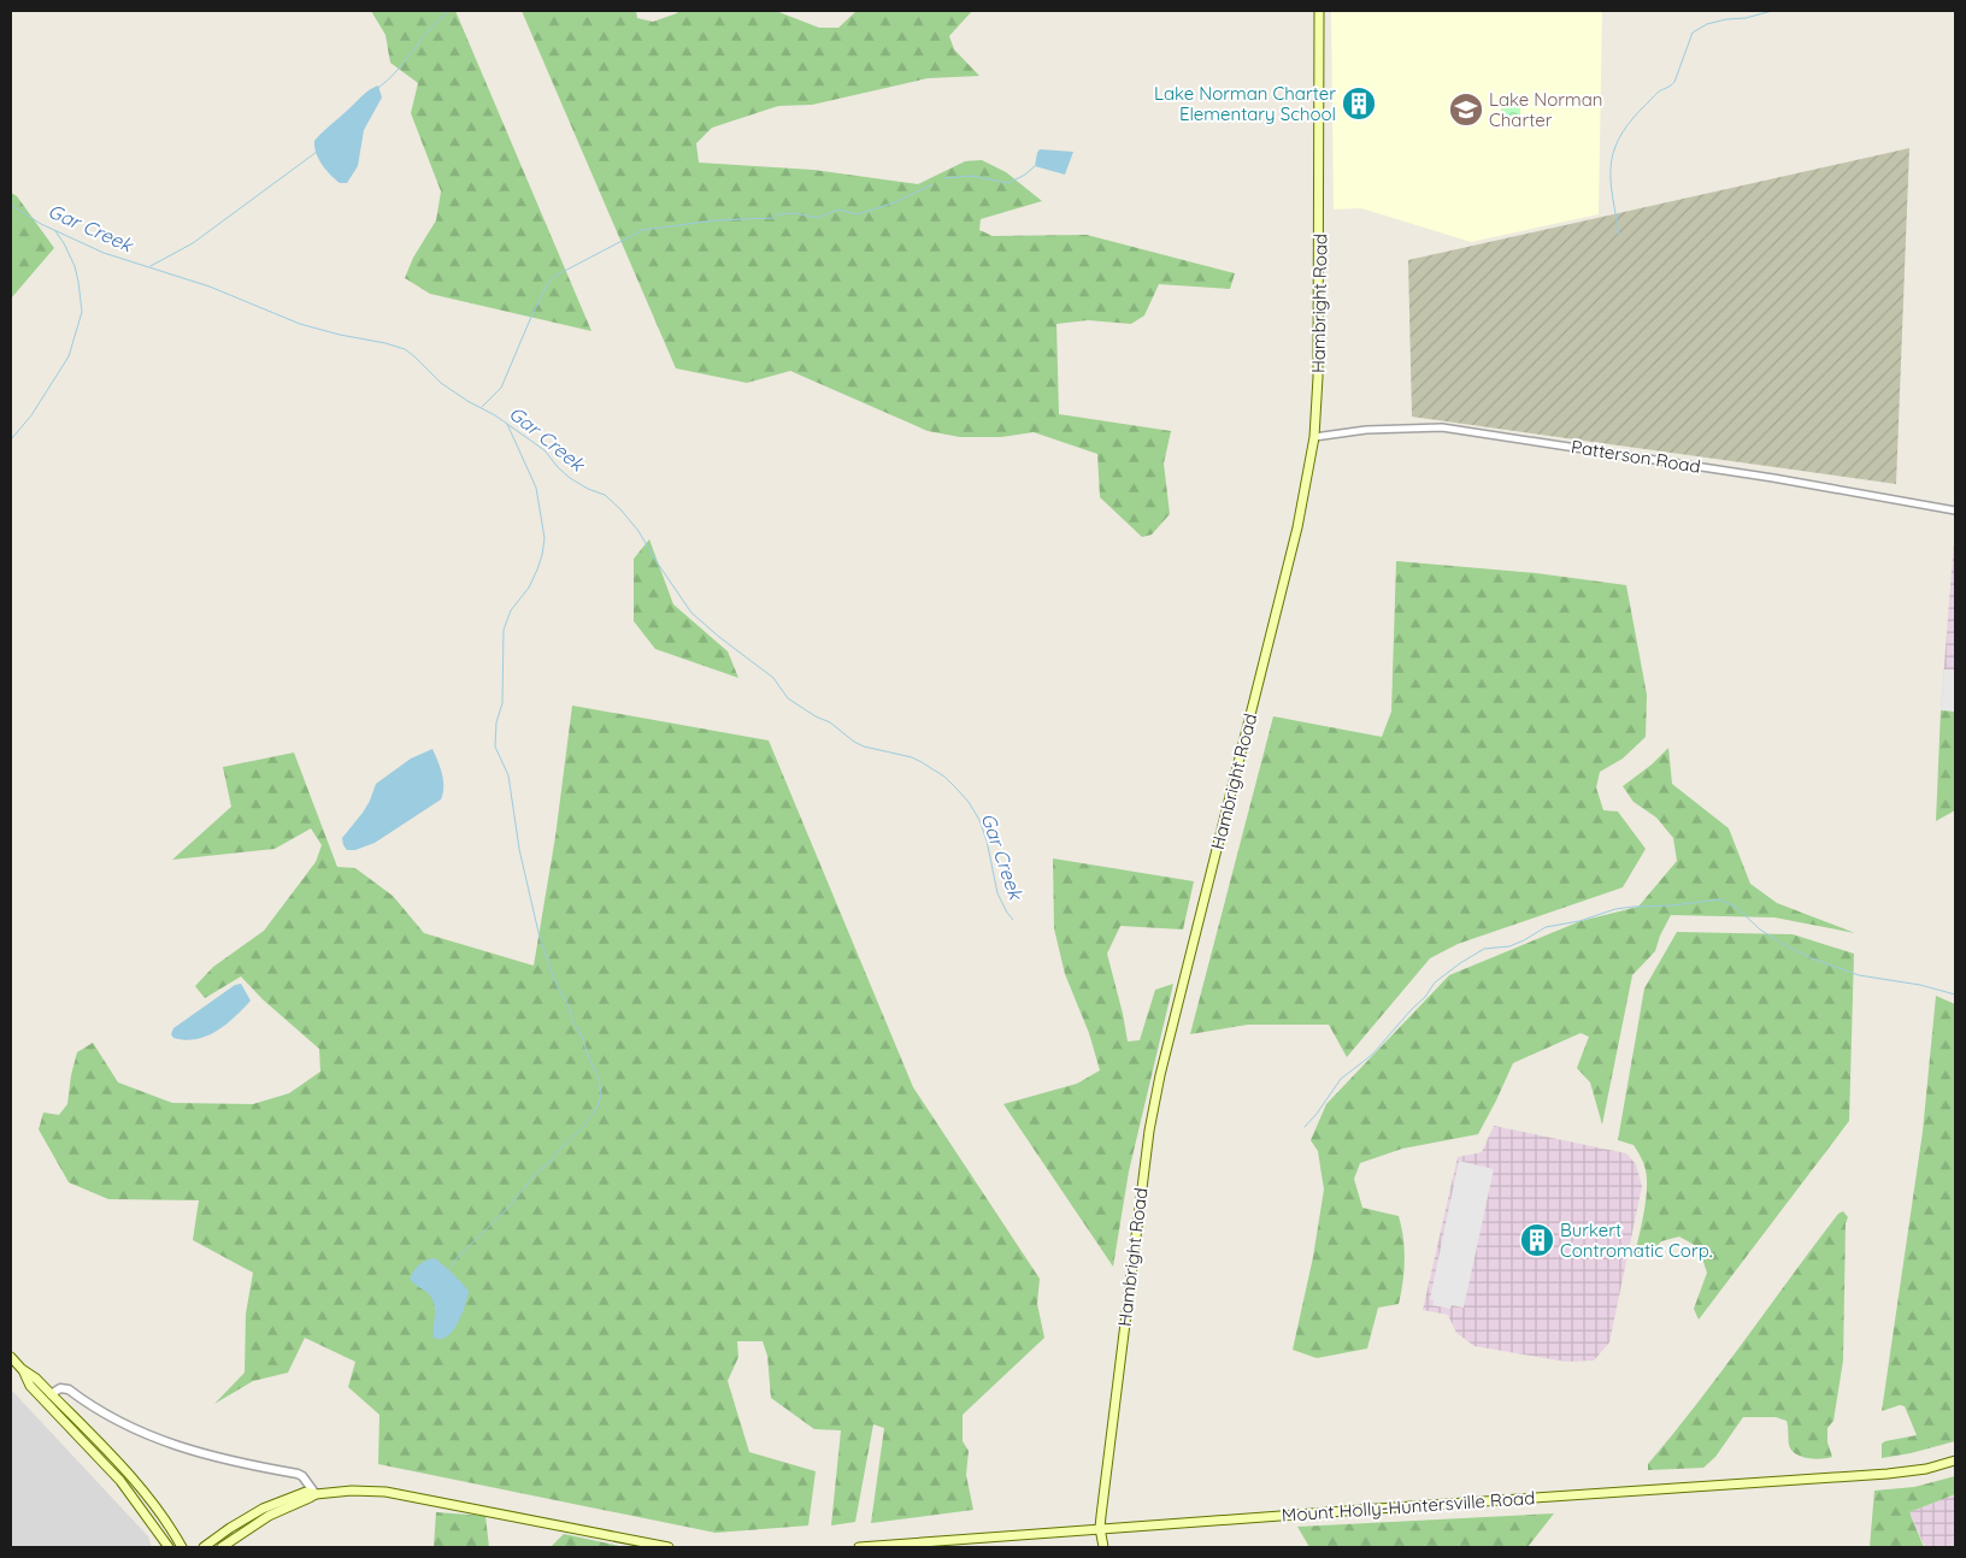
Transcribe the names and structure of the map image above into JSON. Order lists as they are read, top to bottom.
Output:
{
  "streets": {
    "main road": ["Hambright Road", "Mount Holly-Huntersville Road"],
    "street": ["Patterson Road"]
  },
  "crossings": [
    ["Hambright Road", "Patterson Road"],
    ["Hambright Road", "Mount Holly-Huntersville Road"]
  ],
  "water": ["Gar Creek"],
  "places": {
    "building": ["Lake Norman Charter Elementary School", "Burkert Contromatic Corp."],
    "school or university": ["Lake Norman Charter"]
  }
}
